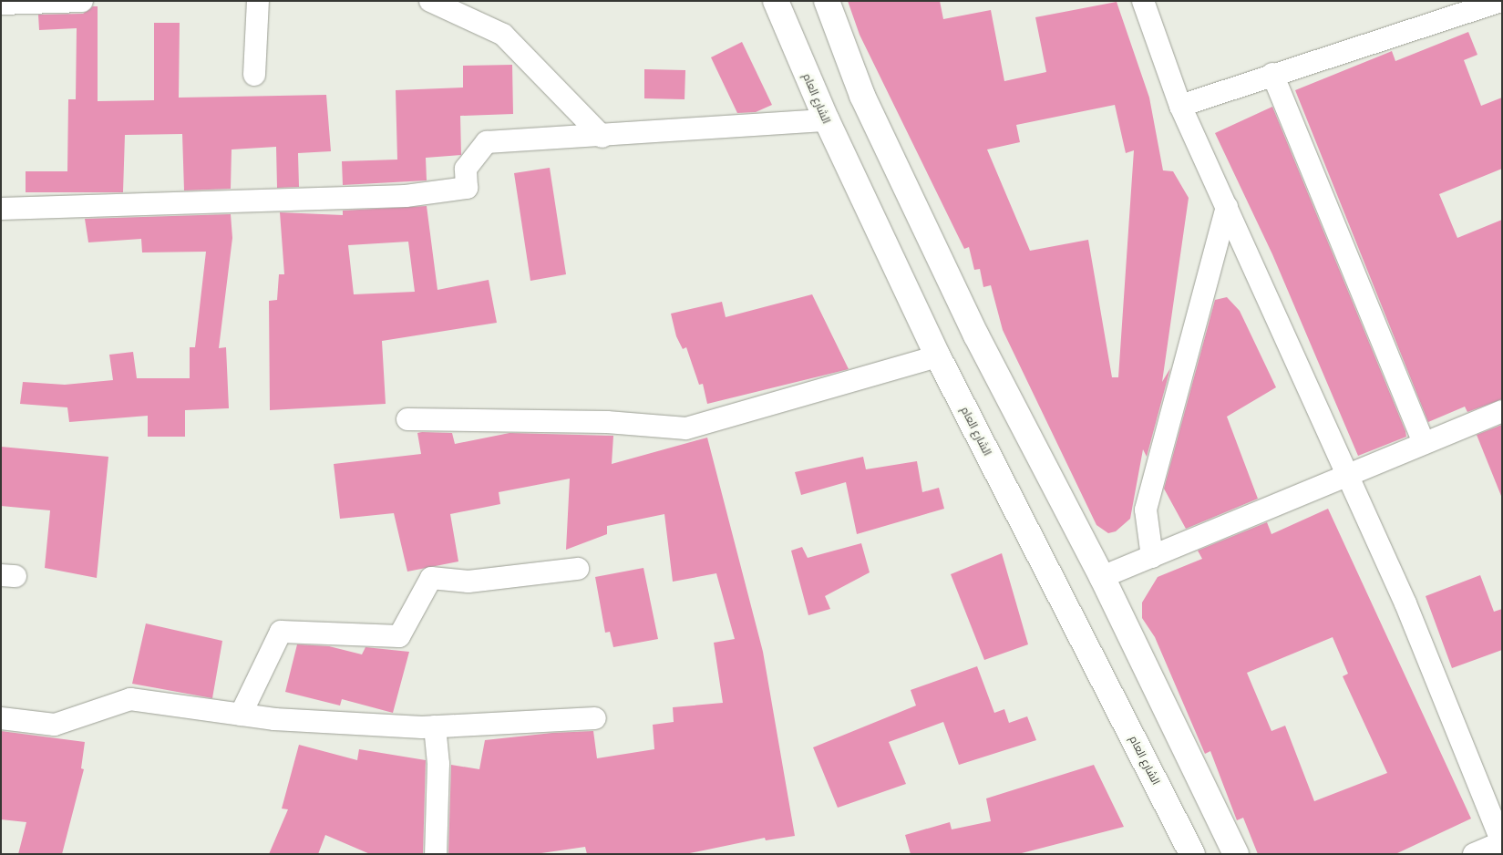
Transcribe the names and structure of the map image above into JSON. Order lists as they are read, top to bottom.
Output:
{
  "streets": {
    "main road": ["الشارع العام"]
  }
}
